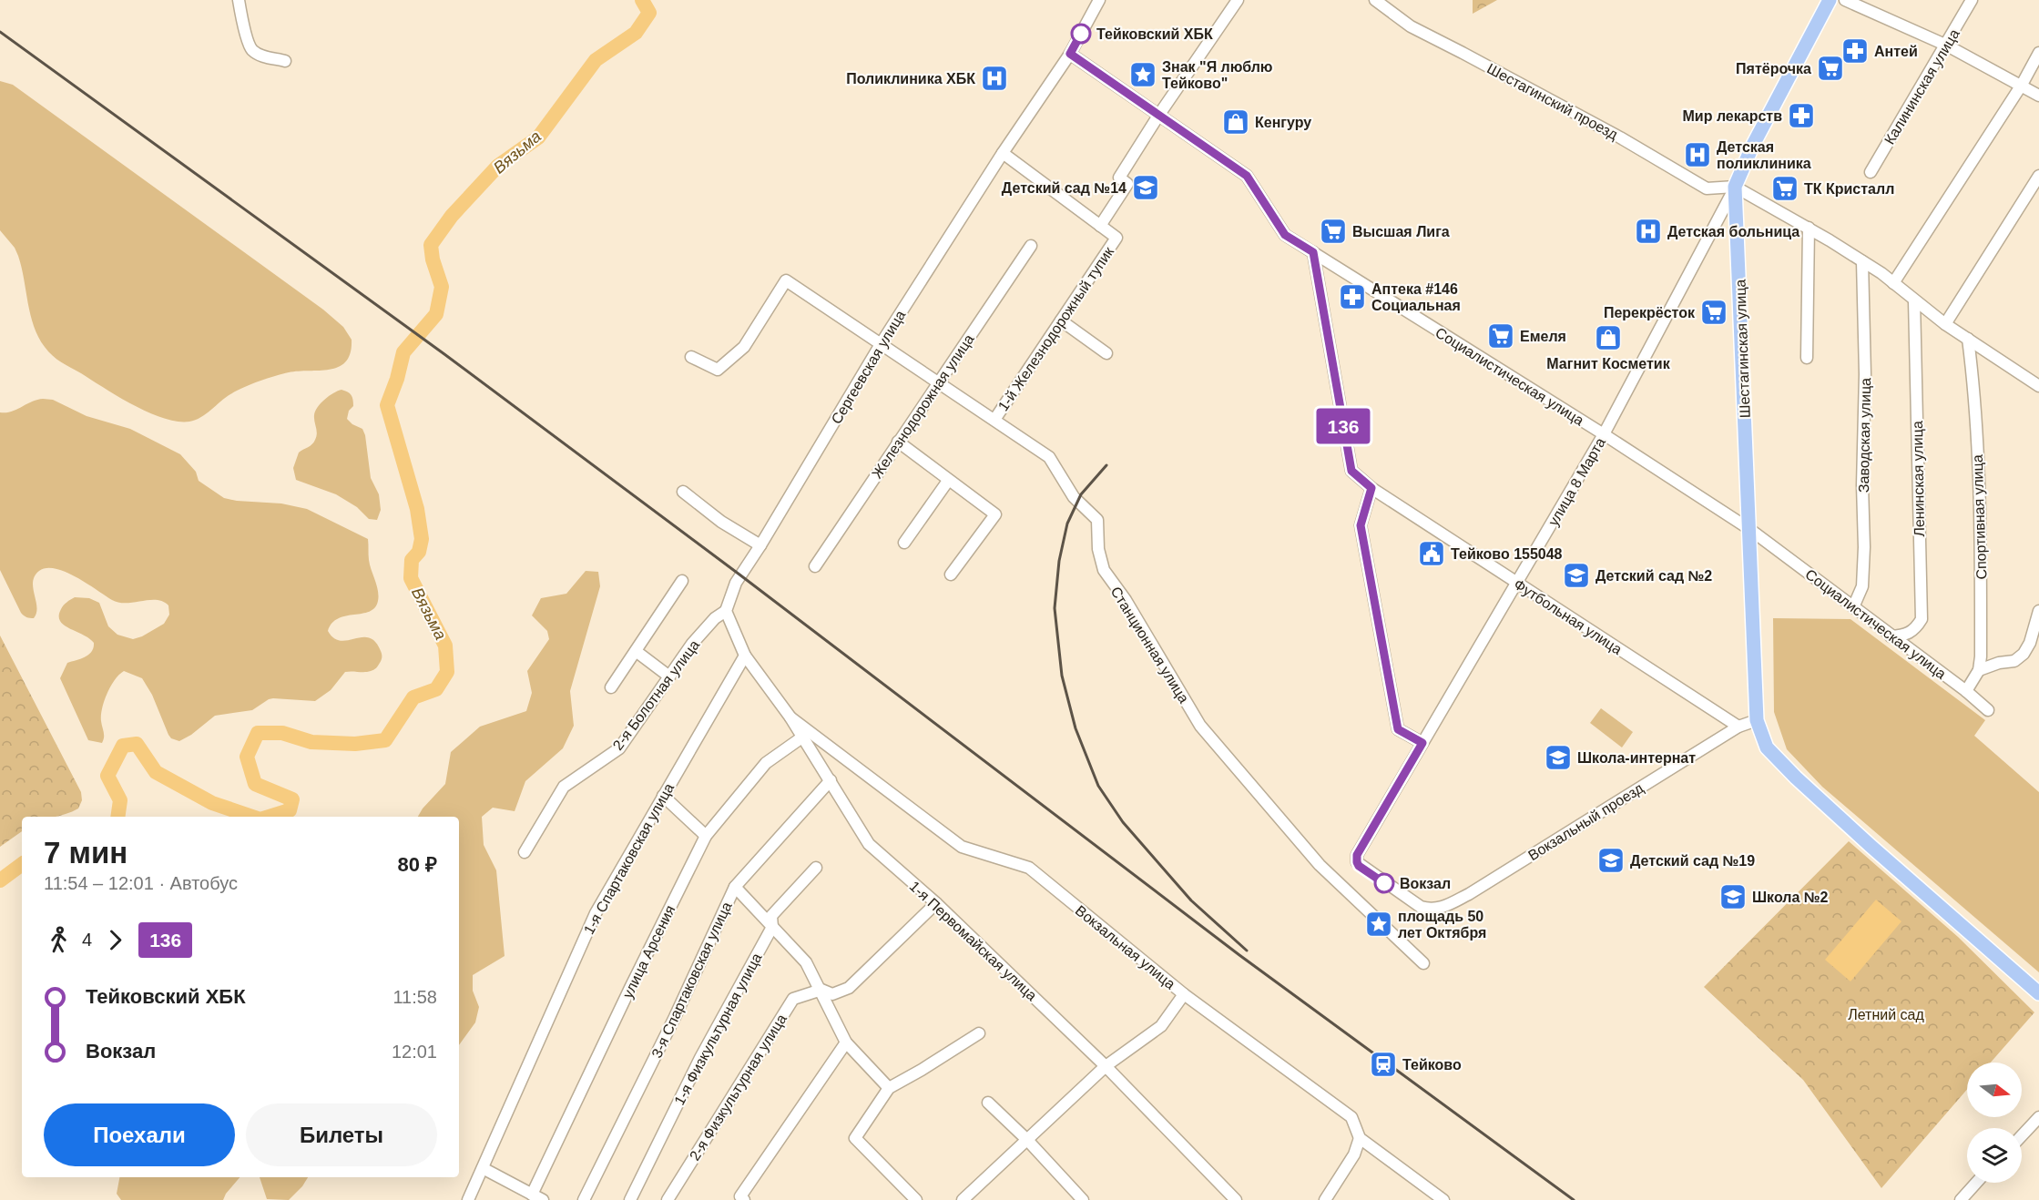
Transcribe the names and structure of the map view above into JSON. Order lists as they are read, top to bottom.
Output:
{
  "streets": {
    "main road": ["Шестагинская улица"],
    "street": [
      "Калининская улица",
      "Шестагинский проезд",
      "1-й Железнодорожный тупик",
      "Сергеевская улица",
      "Социалистическая улица",
      "Железнодорожная улица",
      "Заводская улица",
      "Ленинская улица",
      "улица 8 Марта",
      "Спортивная улица",
      "Футбольная улица",
      "Станционная улица",
      "2-я Болотная улица",
      "Вокзальный проезд",
      "1-я Спартаковская улица",
      "1-я Первомайская улица",
      "Вокзальная улица",
      "улица Арсения",
      "3-я Спартаковская улица",
      "1-я Физкультурная улица",
      "2-я Физкультурная улица"
    ]
  },
  "crossings": [
    ["Шестагинский проезд", "Шестагинская улица"],
    ["Шестагинский проезд", "улица 8 Марта"],
    ["1-й Железнодорожный тупик", "Станционная улица"],
    ["Шестагинская улица", "Социалистическая улица"],
    ["Шестагинская улица", "улица 8 Марта"],
    ["Шестагинская улица", "Вокзальный проезд"],
    ["Сергеевская улица", "Социалистическая улица"],
    ["Сергеевская улица", "Станционная улица"],
    ["Сергеевская улица", "2-я Болотная улица"],
    ["Социалистическая улица", "Заводская улица"],
    ["Социалистическая улица", "Ленинская улица"],
    ["Социалистическая улица", "улица 8 Марта"],
    ["Социалистическая улица", "Спортивная улица"],
    ["Социалистическая улица", "Футбольная улица"],
    ["Железнодорожная улица", "Станционная улица"],
    ["улица 8 Марта", "Футбольная улица"],
    ["улица 8 Марта", "Вокзальный проезд"],
    ["Футбольная улица", "Вокзальный проезд"],
    ["1-я Спартаковская улица", "1-я Первомайская улица"],
    ["1-я Первомайская улица", "Вокзальная улица"],
    ["1-я Первомайская улица", "улица Арсения"],
    ["1-я Первомайская улица", "3-я Спартаковская улица"],
    ["1-я Первомайская улица", "2-я Физкультурная улица"]
  ],
  "water": ["Вязьма"],
  "parks": ["Летний сад"],
  "places": {
    "other": ["Тейковский ХБК", "Вокзал"],
    "pharmacy": ["Антей", "Мир лекарств", "Аптека #146 Социальная"],
    "supermarket": [
      "Пятёрочка",
      "ТК Кристалл",
      "Высшая Лига",
      "Перекрёсток",
      "Емеля"
    ],
    "place": ["Знак \"Я люблю Тейково\"", "площадь 50 лет Октября"],
    "hospital": ["Поликлиника ХБК", "Детская поликлиника", "Детская больница"],
    "shop": ["Кенгуру", "Магнит Косметик"],
    "school or university": [
      "Детский сад №14",
      "Детский сад №2",
      "Школа-интернат",
      "Детский сад №19",
      "Школа №2"
    ],
    "public building": ["Тейково 155048"],
    "station": ["Тейково"]
  },
  "lines": ["bus line 136"],
  "north": "right",
  "page": {
    "on_map": "136",
    "heading": ["7 мин", "11:54 – 12:01 · Автобус", "80 ₽"],
    "legs": ["4", "136"],
    "list": [
      {
        "name": "Тейковский ХБК",
        "value": "11:58"
      },
      {
        "name": "Вокзал",
        "value": "12:01"
      }
    ],
    "buttons": ["Поехали", "Билеты"]
  }
}
